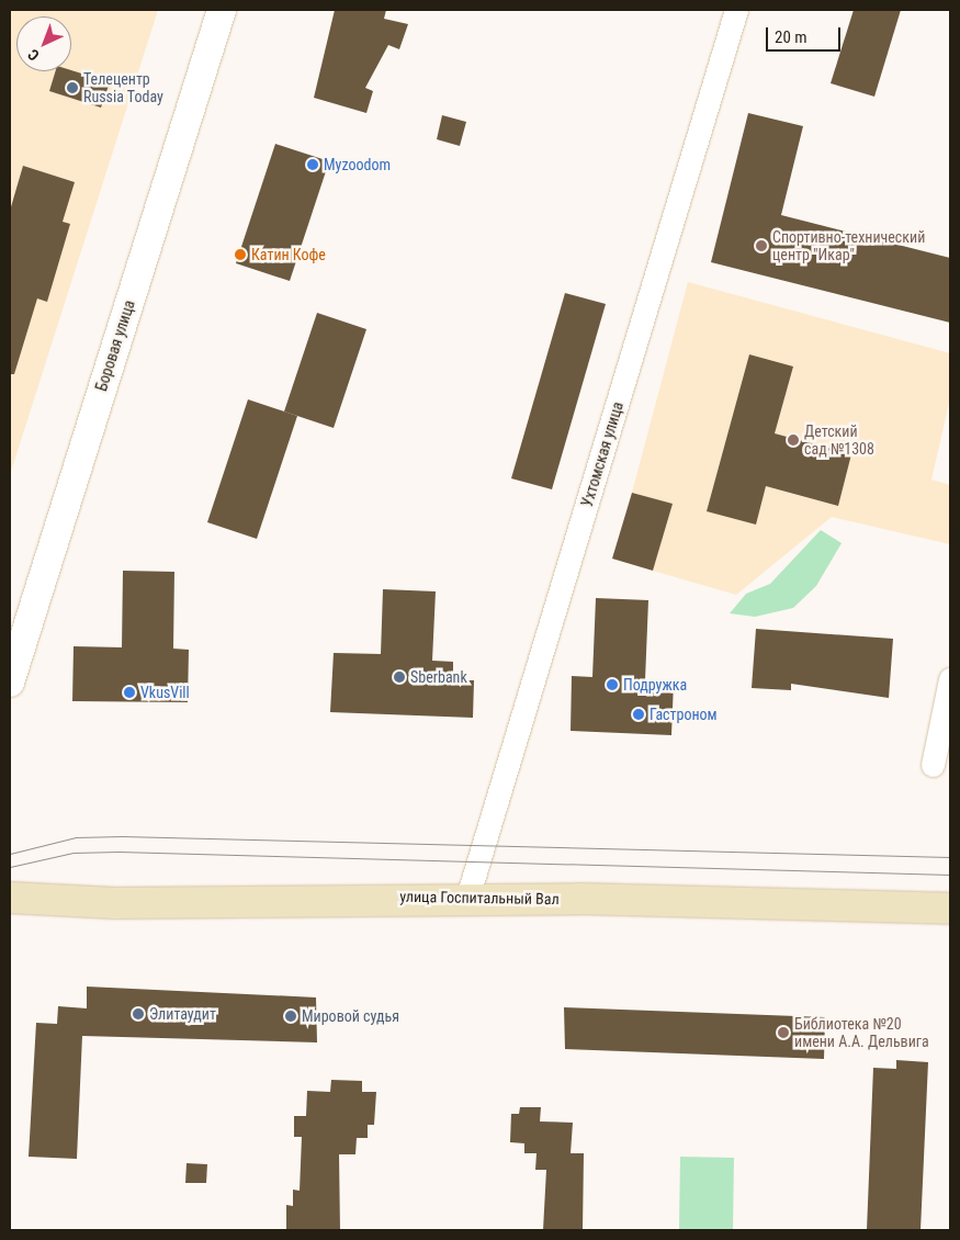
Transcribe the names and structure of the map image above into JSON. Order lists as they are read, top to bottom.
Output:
{
  "streets": {
    "main road": ["улица Госпитальный Вал"],
    "street": ["Боровая улица", "Ухтомская улица"]
  },
  "crossings": [
    ["Ухтомская улица", "улица Госпитальный Вал"]
  ],
  "places": [
    "Телецентр Russia Today",
    "Myzoodom",
    "Спортивно-технический центр \"Икар\"",
    "Катин Кофе",
    "Детский сад №1308",
    "Sberbank",
    "Подружка",
    "VkusVill",
    "Гастроном",
    "Элитаудит",
    "Мировой судья",
    "Библиотека №20 имени А.А. Дельвига"
  ],
  "scale_bar": "20 m",
  "north": "bottom left"
}
